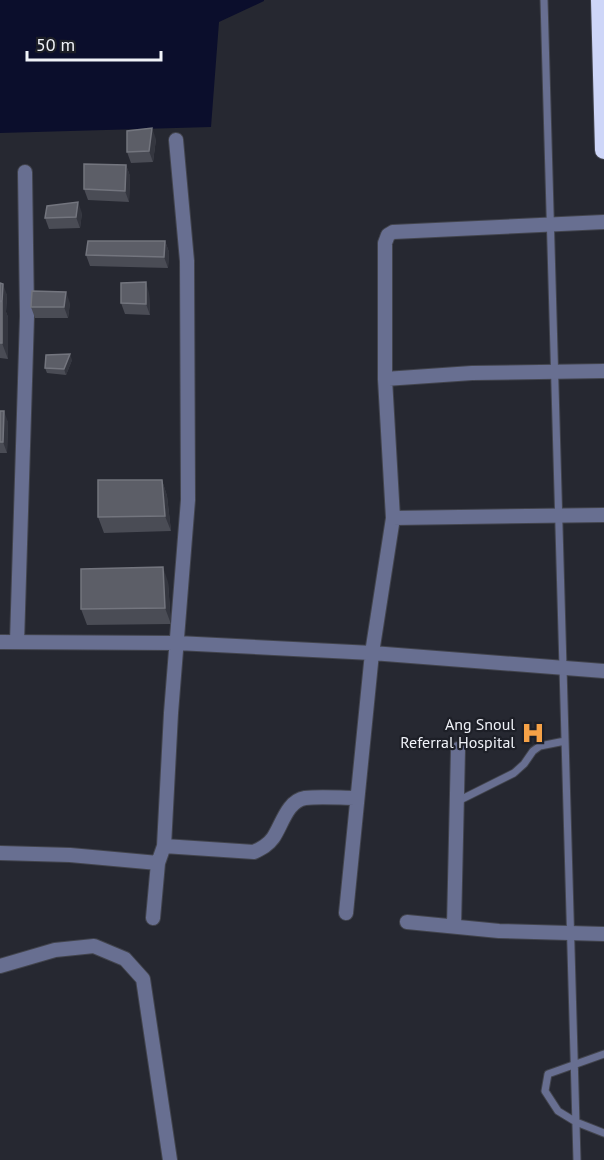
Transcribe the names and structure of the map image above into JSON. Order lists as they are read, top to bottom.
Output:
{
  "places": {
    "hospital": ["Ang Snoul Referral Hospital"]
  },
  "scale_bar": "50 m"
}
